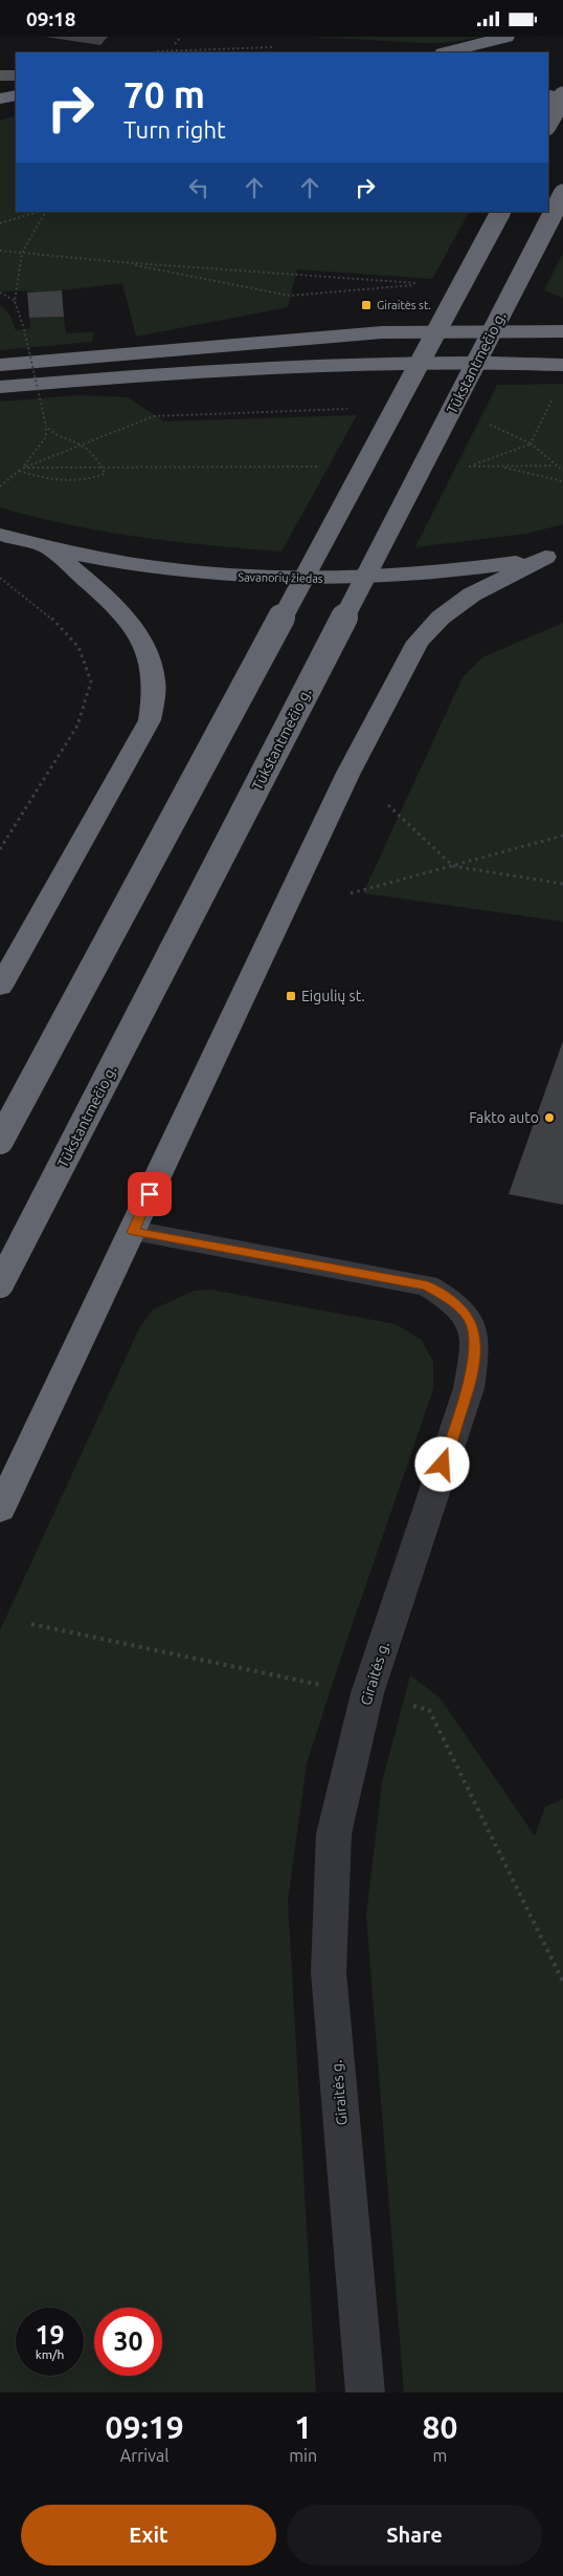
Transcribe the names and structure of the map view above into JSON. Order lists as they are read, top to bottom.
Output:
{
  "streets": {
    "highway": ["Tūkstantmečio g.", "Savanorių žiedas"],
    "street": ["Giraitės g."]
  },
  "places": {
    "transit": ["Giraitės st.", "Eigulių st."],
    "other": ["Fakto auto"]
  },
  "page": {
    "status": "09:18",
    "turn": ["70 m", "Turn right"],
    "speed": "19 km/h",
    "limit": "30",
    "eta": [
      "09:19",
      "Arrival",
      "1",
      "min",
      "80",
      "m"
    ],
    "buttons": ["Exit", "Share"]
  }
}
